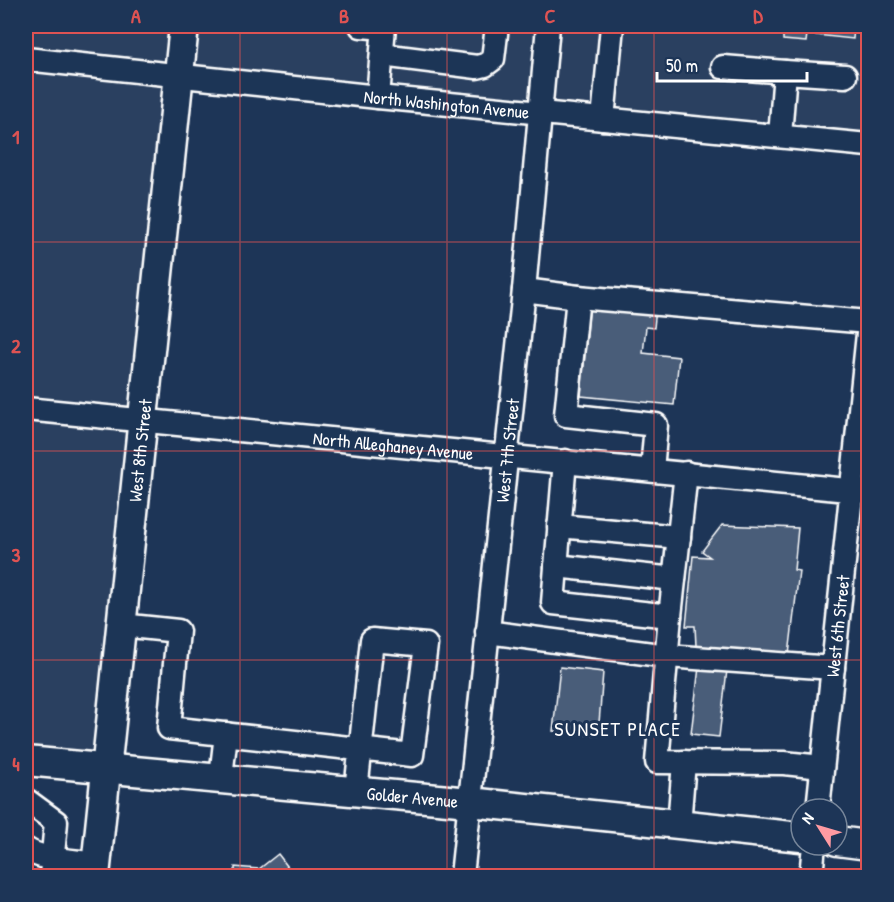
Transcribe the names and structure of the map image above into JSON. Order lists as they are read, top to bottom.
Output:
{
  "streets": {
    "main road": ["West 8th Street", "Golder Avenue"],
    "street": [
      "North Washington Avenue",
      "North Alleghaney Avenue",
      "West 7th Street",
      "West 6th Street"
    ]
  },
  "crossings": [
    ["North Washington Avenue", "West 8th Street"],
    ["North Washington Avenue", "West 7th Street"],
    ["North Alleghaney Avenue", "West 8th Street"],
    ["North Alleghaney Avenue", "West 7th Street"],
    ["North Alleghaney Avenue", "West 6th Street"],
    ["West 8th Street", "Golder Avenue"],
    ["West 7th Street", "Golder Avenue"]
  ],
  "districts": ["SUNSET PLACE"],
  "scale_bar": "50 m",
  "north": "top left",
  "grid": {
    "columns": [
      "A",
      "B",
      "C",
      "D"
    ],
    "rows": [
      "1",
      "2",
      "3",
      "4"
    ]
  }
}
